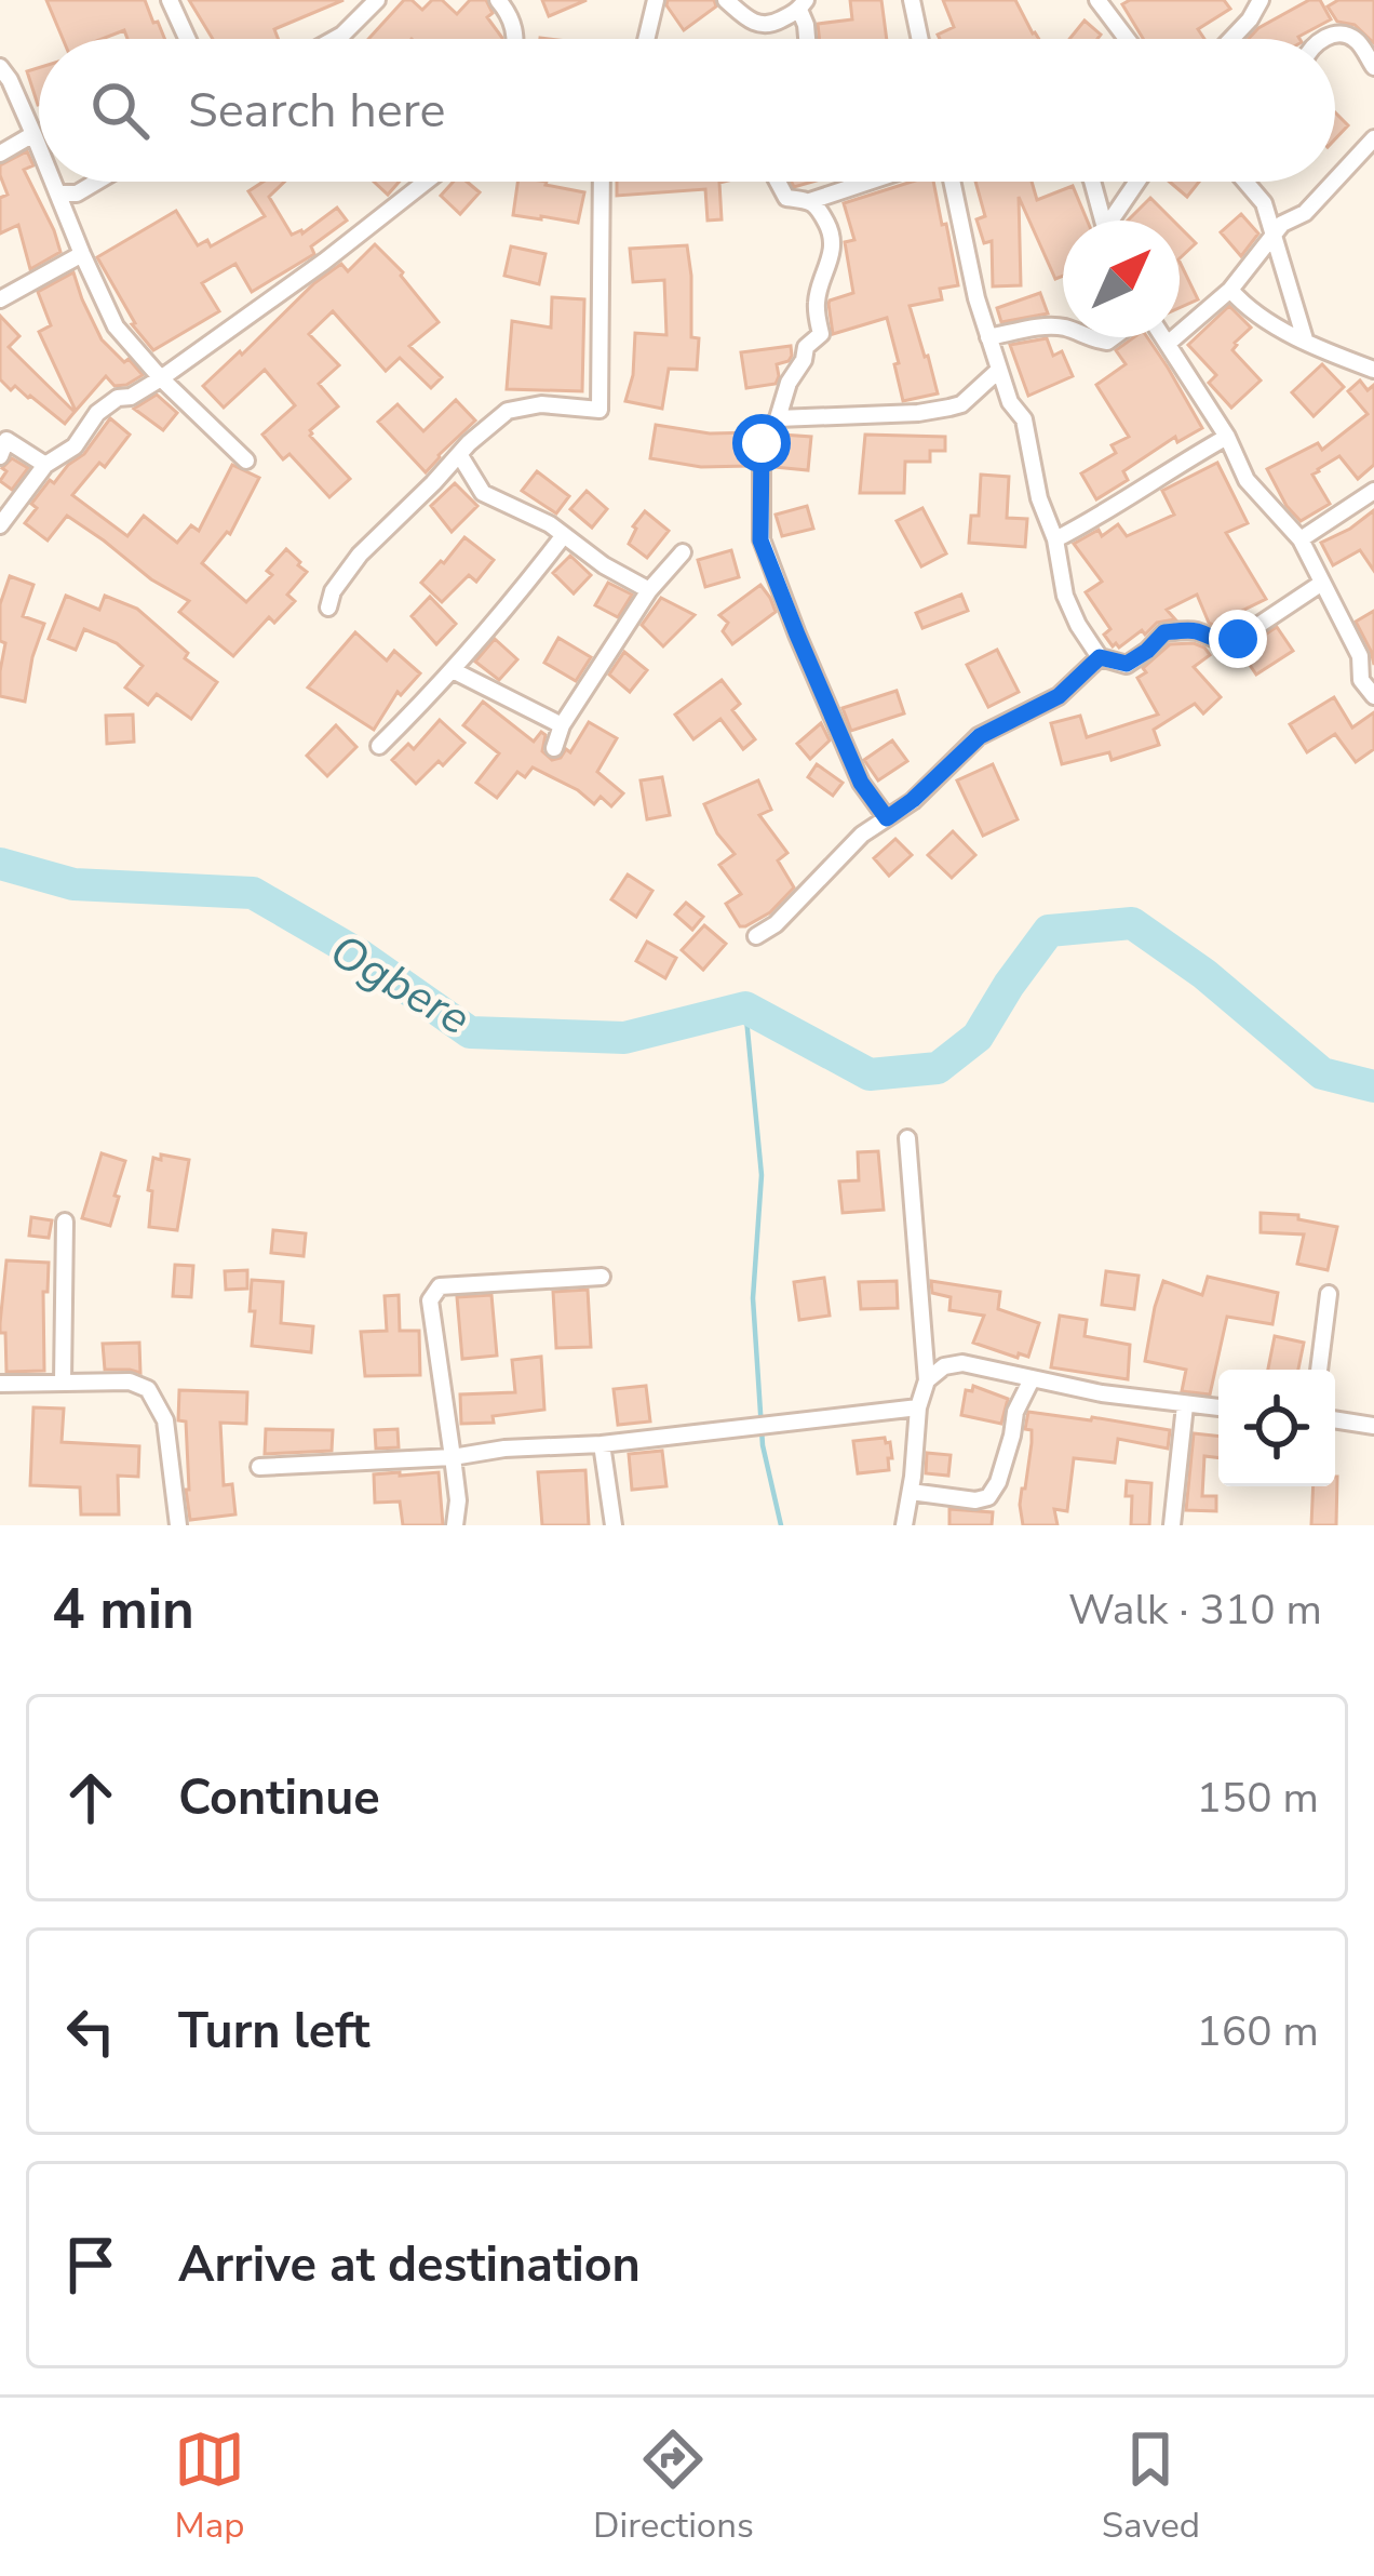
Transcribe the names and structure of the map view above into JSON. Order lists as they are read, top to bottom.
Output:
{
  "water": ["Ogbere"],
  "north": "top right",
  "page": {
    "search": "Search here",
    "heading": ["4 min", "Walk · 310 m"],
    "list": [
      ["Continue", "150 m"],
      ["Turn left", "160 m"],
      "Arrive at destination"
    ],
    "nav": ["Map", "Directions", "Saved"]
  }
}
